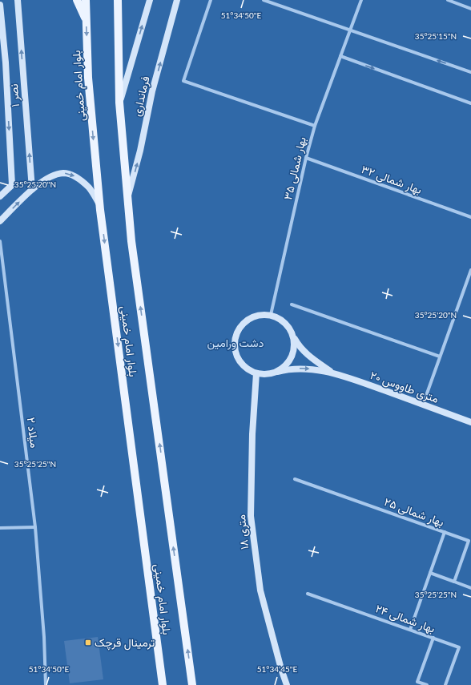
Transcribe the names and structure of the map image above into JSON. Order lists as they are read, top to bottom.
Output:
{
  "streets": {
    "main road": ["بلوار امام خمینی"],
    "street": [
      "نصر ۱",
      "فرمانداری",
      "بهار شمالی ۳۵",
      "بهار شمالی ۳۲",
      "۲۰ متری طاووس",
      "میلاد ۲",
      "بهار شمالی ۲۵",
      "۱۸ متری",
      "بهار شمالی ۲۴"
    ]
  },
  "crossings": [
    ["بلوار امام خمینی", "فرمانداری"],
    ["بهار شمالی ۳۵", "بهار شمالی ۳۲"],
    ["بهار شمالی ۳۵", "۲۰ متری طاووس"],
    ["بهار شمالی ۳۵", "۱۸ متری"],
    ["۲۰ متری طاووس", "۱۸ متری"]
  ],
  "parks": ["دشت ورامین"],
  "places": {
    "transit": ["ترمینال قرچک"]
  },
  "coordinates": [
    "51°34'50\"E",
    "35°25'15\"N",
    "35°25'20\"N",
    "35°25'25\"N",
    "51°34'45\"E"
  ]
}
